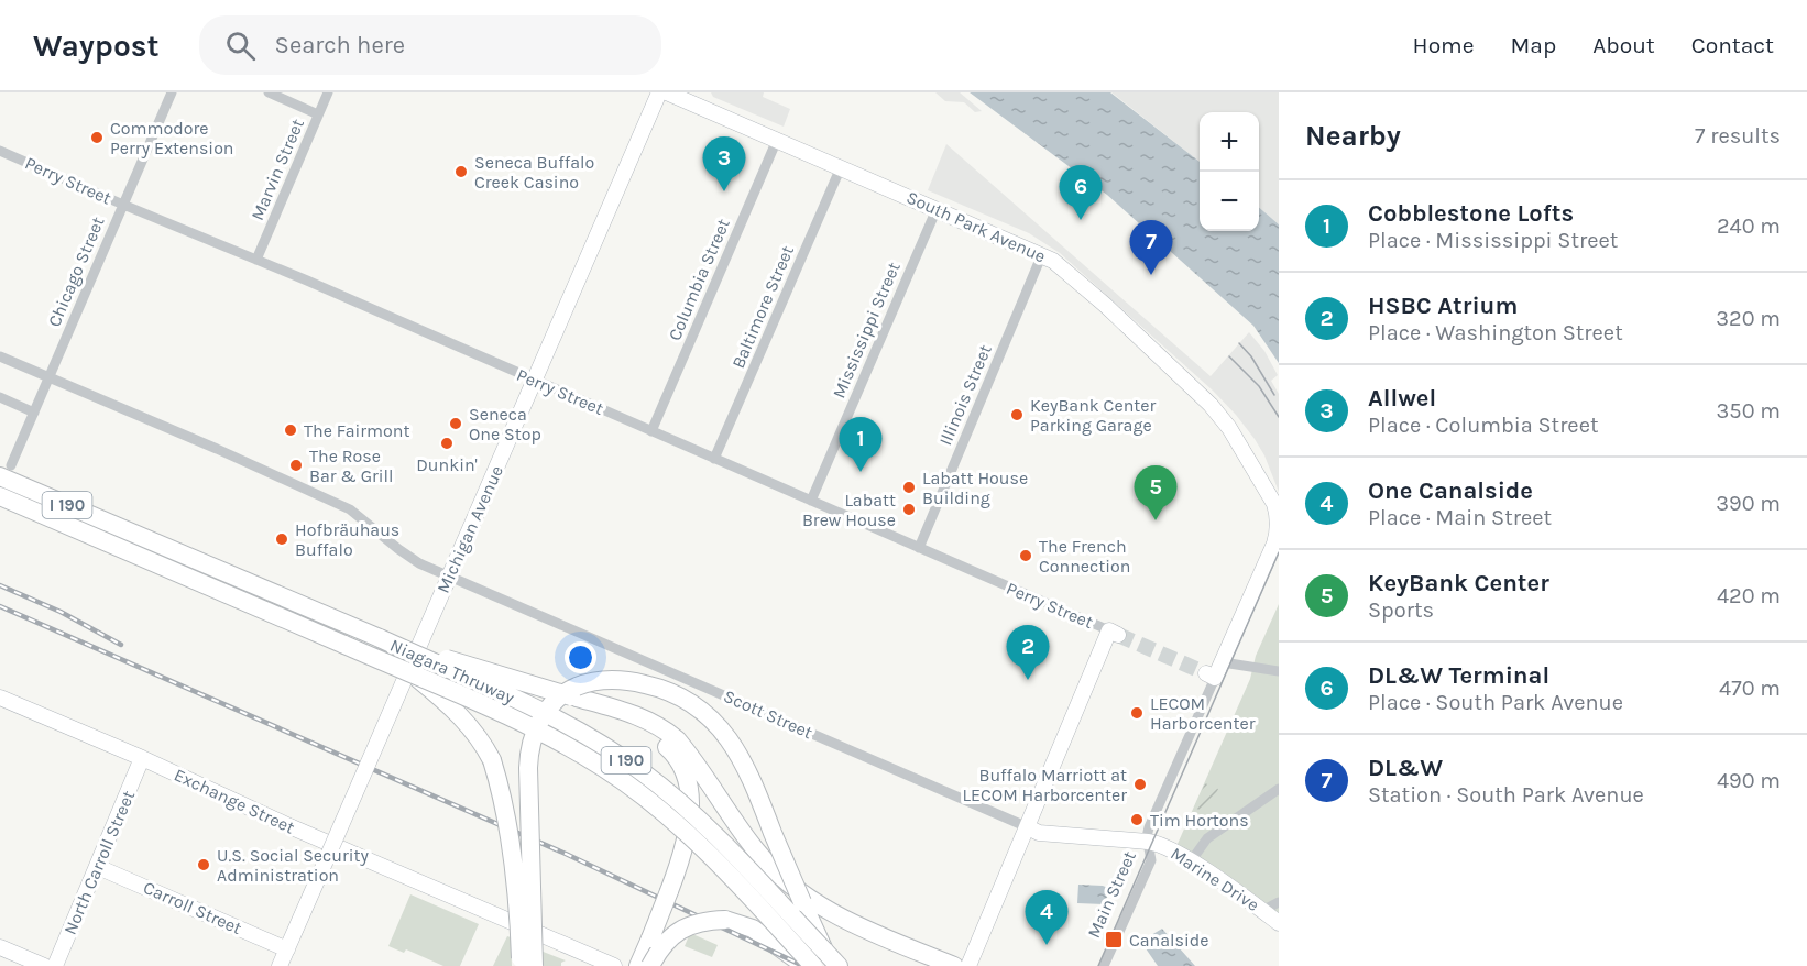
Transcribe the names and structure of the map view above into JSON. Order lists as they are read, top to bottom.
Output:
{
  "streets": {
    "highway": ["I 190", "Niagara Thruway"],
    "street": [
      "Marvin Street",
      "Perry Street",
      "South Park Avenue",
      "Chicago Street",
      "Columbia Street",
      "Baltimore Street",
      "Mississippi Street",
      "Illinois Street",
      "Michigan Avenue",
      "Scott Street",
      "Exchange Street",
      "North Carroll Street",
      "Marine Drive",
      "Main Street",
      "Carroll Street"
    ]
  },
  "crossings": [
    ["Marvin Street", "Perry Street"],
    ["Perry Street", "Chicago Street"],
    ["Perry Street", "Columbia Street"],
    ["Perry Street", "Baltimore Street"],
    ["Perry Street", "Mississippi Street"],
    ["Perry Street", "Illinois Street"],
    ["Perry Street", "Michigan Avenue"],
    ["South Park Avenue", "Columbia Street"],
    ["South Park Avenue", "Baltimore Street"],
    ["South Park Avenue", "Mississippi Street"],
    ["South Park Avenue", "Illinois Street"],
    ["Chicago Street", "Niagara Thruway"],
    ["Chicago Street", "Scott Street"],
    ["Michigan Avenue", "Scott Street"],
    ["Michigan Avenue", "Carroll Street"],
    ["Scott Street", "Marine Drive"],
    ["Scott Street", "Main Street"],
    ["Exchange Street", "North Carroll Street"],
    ["North Carroll Street", "Carroll Street"],
    ["Marine Drive", "Main Street"]
  ],
  "places": {
    "other": [
      "Commodore Perry Extension",
      "Seneca Buffalo Creek Casino",
      "KeyBank Center Parking Garage",
      "Seneca One Stop",
      "The Fairmont",
      "Dunkin'",
      "The Rose Bar & Grill",
      "Labatt House Building",
      "Labatt Brew House",
      "Hofbräuhaus Buffalo",
      "The French Connection",
      "LECOM Harborcenter",
      "Buffalo Marriott at LECOM Harborcenter",
      "Tim Hortons",
      "U.S. Social Security Administration"
    ],
    "transit": ["Canalside"]
  },
  "page": {
    "header": "Waypost",
    "search": "Search here",
    "nav": [
      "Home",
      "Map",
      "About",
      "Contact"
    ],
    "heading": ["Nearby", "7 results"],
    "map_buttons": ["+", "−"],
    "pins": [
      "3",
      "6",
      "7",
      "1",
      "5",
      "2",
      "4"
    ],
    "list": [
      {
        "mark": "1",
        "name": "Cobblestone Lofts",
        "note": "Place · Mississippi Street",
        "value": "240 m"
      },
      {
        "mark": "2",
        "name": "HSBC Atrium",
        "note": "Place · Washington Street",
        "value": "320 m"
      },
      {
        "mark": "3",
        "name": "Allwel",
        "note": "Place · Columbia Street",
        "value": "350 m"
      },
      {
        "mark": "4",
        "name": "One Canalside",
        "note": "Place · Main Street",
        "value": "390 m"
      },
      {
        "mark": "5",
        "name": "KeyBank Center",
        "note": "Sports",
        "value": "420 m"
      },
      {
        "mark": "6",
        "name": "DL&W Terminal",
        "note": "Place · South Park Avenue",
        "value": "470 m"
      },
      {
        "mark": "7",
        "name": "DL&W",
        "note": "Station · South Park Avenue",
        "value": "490 m"
      }
    ]
  }
}
